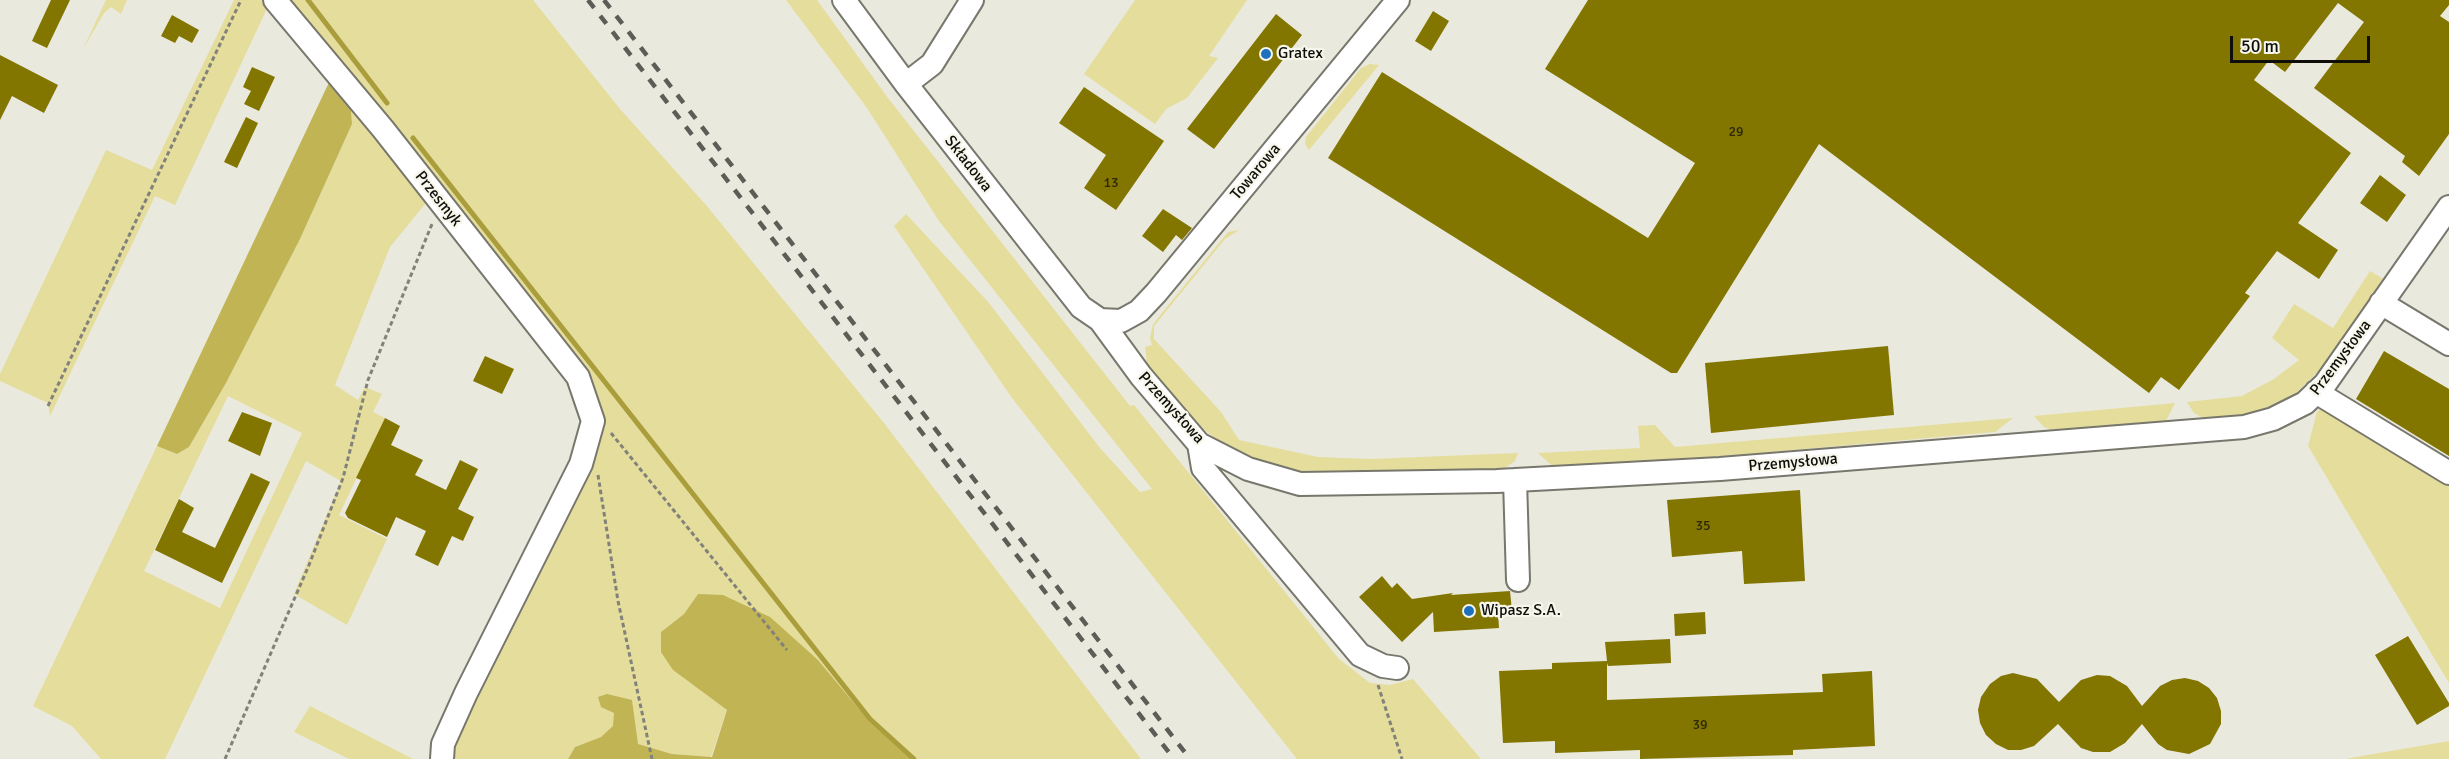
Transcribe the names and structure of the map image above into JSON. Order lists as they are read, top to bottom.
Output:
{
  "streets": {
    "street": [
      "Składowa",
      "Towarowa",
      "Przesmyk",
      "Przemysłowa"
    ]
  },
  "crossings": [
    ["Składowa", "Towarowa"],
    ["Składowa", "Przemysłowa"],
    ["Towarowa", "Przemysłowa"]
  ],
  "places": ["Gratex", "Wipasz S.A."],
  "house_numbers": [
    "29",
    "13",
    "35",
    "39"
  ],
  "scale_bar": "50 m"
}
